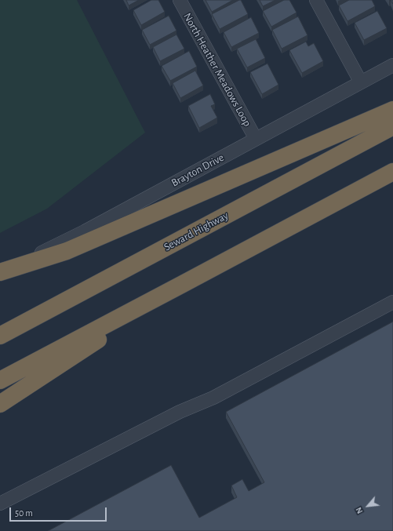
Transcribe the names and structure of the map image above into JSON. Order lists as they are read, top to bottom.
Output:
{
  "streets": {
    "highway": ["Seward Highway"],
    "street": ["North Heather Meadows Loop", "Brayton Drive"]
  },
  "crossings": [
    ["North Heather Meadows Loop", "Brayton Drive"]
  ],
  "scale_bar": "50 m",
  "north": "bottom left"
}
